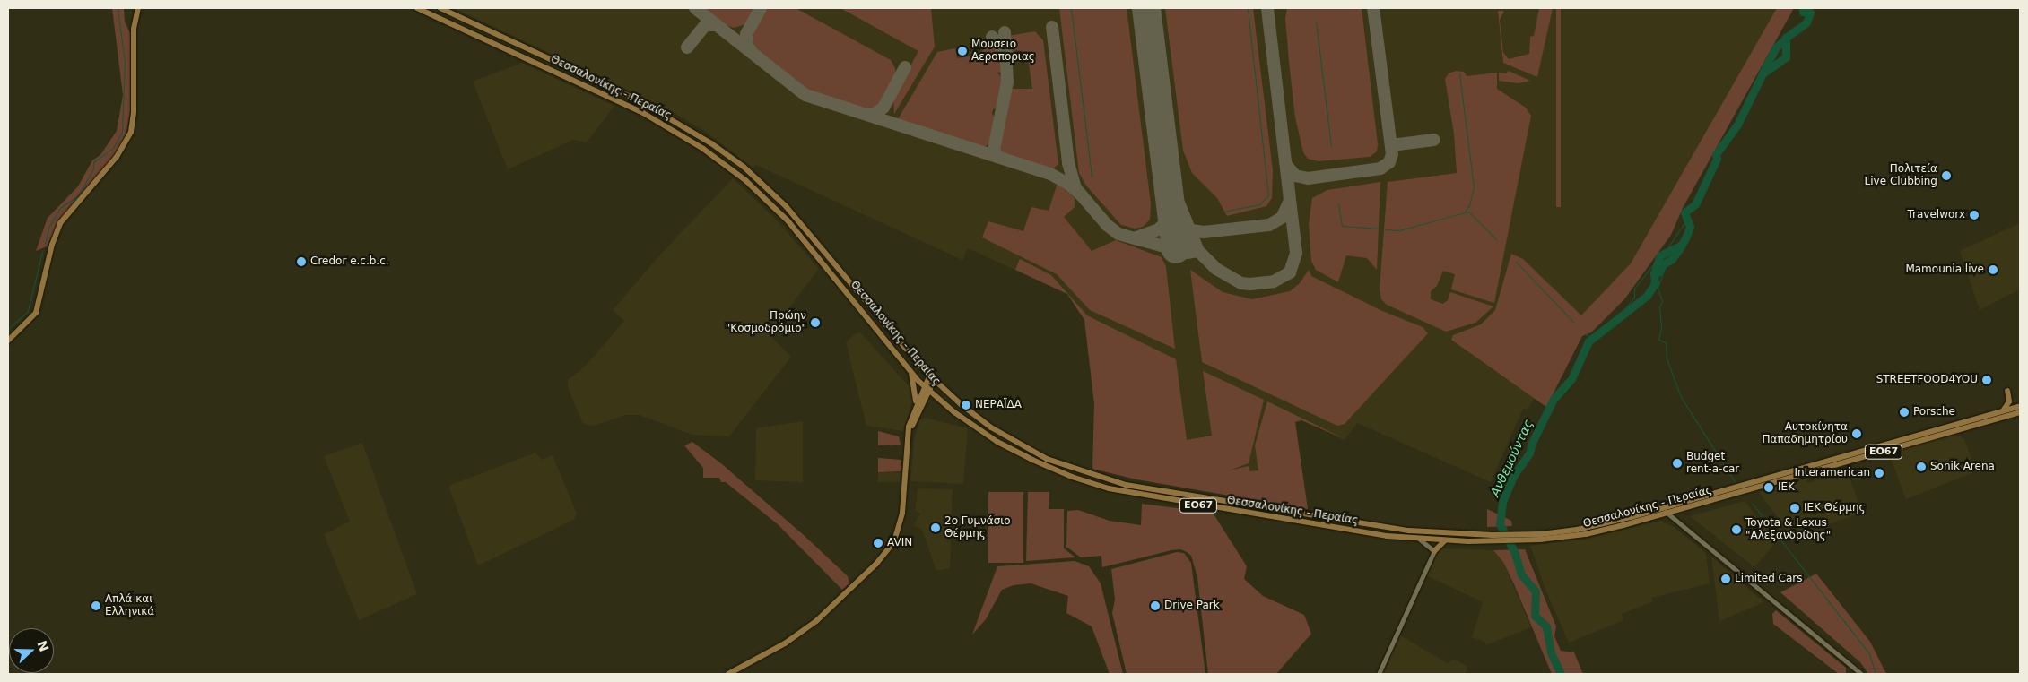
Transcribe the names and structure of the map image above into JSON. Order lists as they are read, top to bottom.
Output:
{
  "streets": {
    "main road": ["Θεσσαλονίκης - Περαίας", "ΕΟ67"]
  },
  "water": ["Ανθεμούντας"],
  "places": [
    "Μουσειο Αεροποριας",
    "Πολιτεία Live Clubbing",
    "Travelworx",
    "Credor e.c.b.c.",
    "Mamounia live",
    "Πρώην \"Κοσμοδρόμιο\"",
    "STREETFOOD4YOU",
    "ΝΕΡΑΪΔΑ",
    "Porsche",
    "Αυτοκίνητα Παπαδημητρίου",
    "Budget rent-a-car",
    "Sonik Arena",
    "Interamerican",
    "ΙΕΚ",
    "ΙΕΚ Θέρμης",
    "2ο Γυμνάσιο Θέρμης",
    "Toyota & Lexus \"Αλεξανδρίδης\"",
    "AVIN",
    "Limited Cars",
    "Απλά και Ελληνικά",
    "Drive Park"
  ],
  "north": "right"
}
